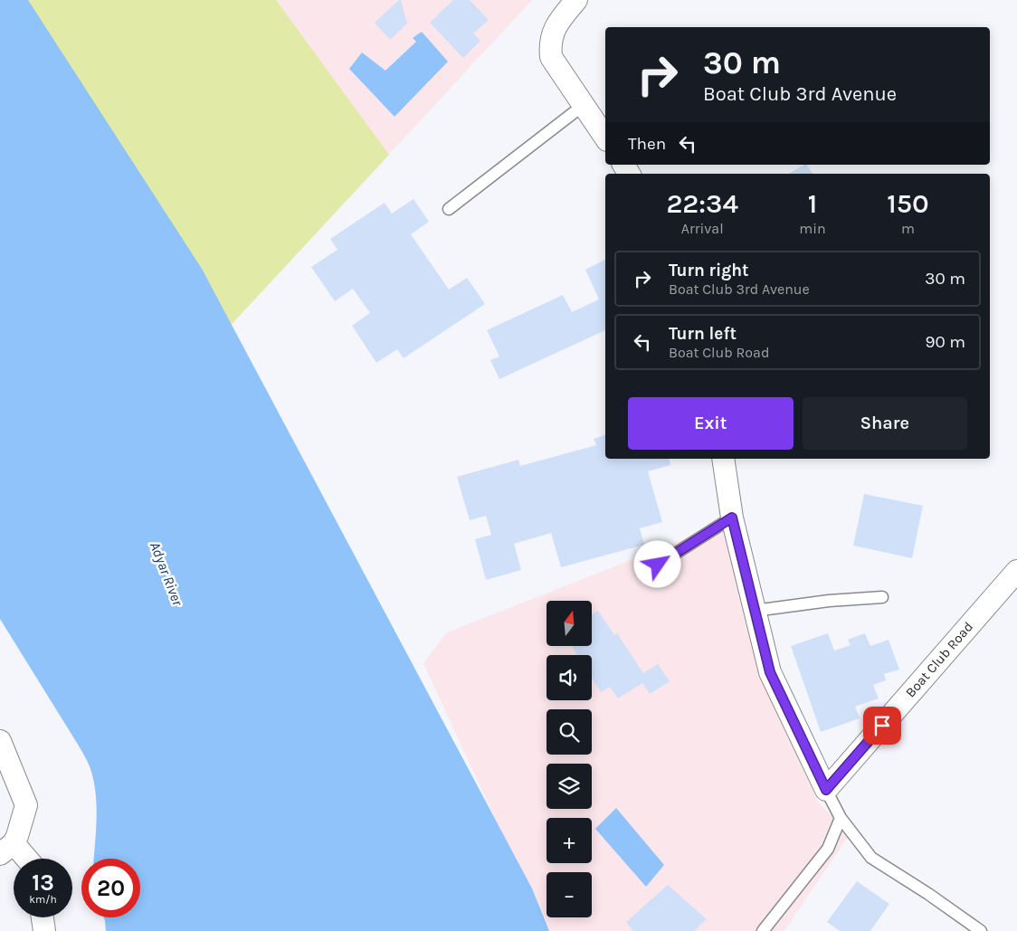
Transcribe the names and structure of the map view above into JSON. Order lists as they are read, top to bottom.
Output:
{
  "streets": {
    "street": ["Boat Club Road"]
  },
  "water": ["Adyar River"],
  "north": "top",
  "page": {
    "turn": ["30 m", "Boat Club 3rd Avenue"],
    "then": "Then",
    "eta": [
      "22:34",
      "Arrival",
      "1",
      "min",
      "150",
      "m"
    ],
    "list": [
      {
        "name": "Turn right",
        "note": "Boat Club 3rd Avenue",
        "value": "30 m"
      },
      {
        "name": "Turn left",
        "note": "Boat Club Road",
        "value": "90 m"
      }
    ],
    "buttons": ["Exit", "Share"],
    "map_buttons": ["+", "−"],
    "speed": "13 km/h",
    "limit": "20"
  }
}
